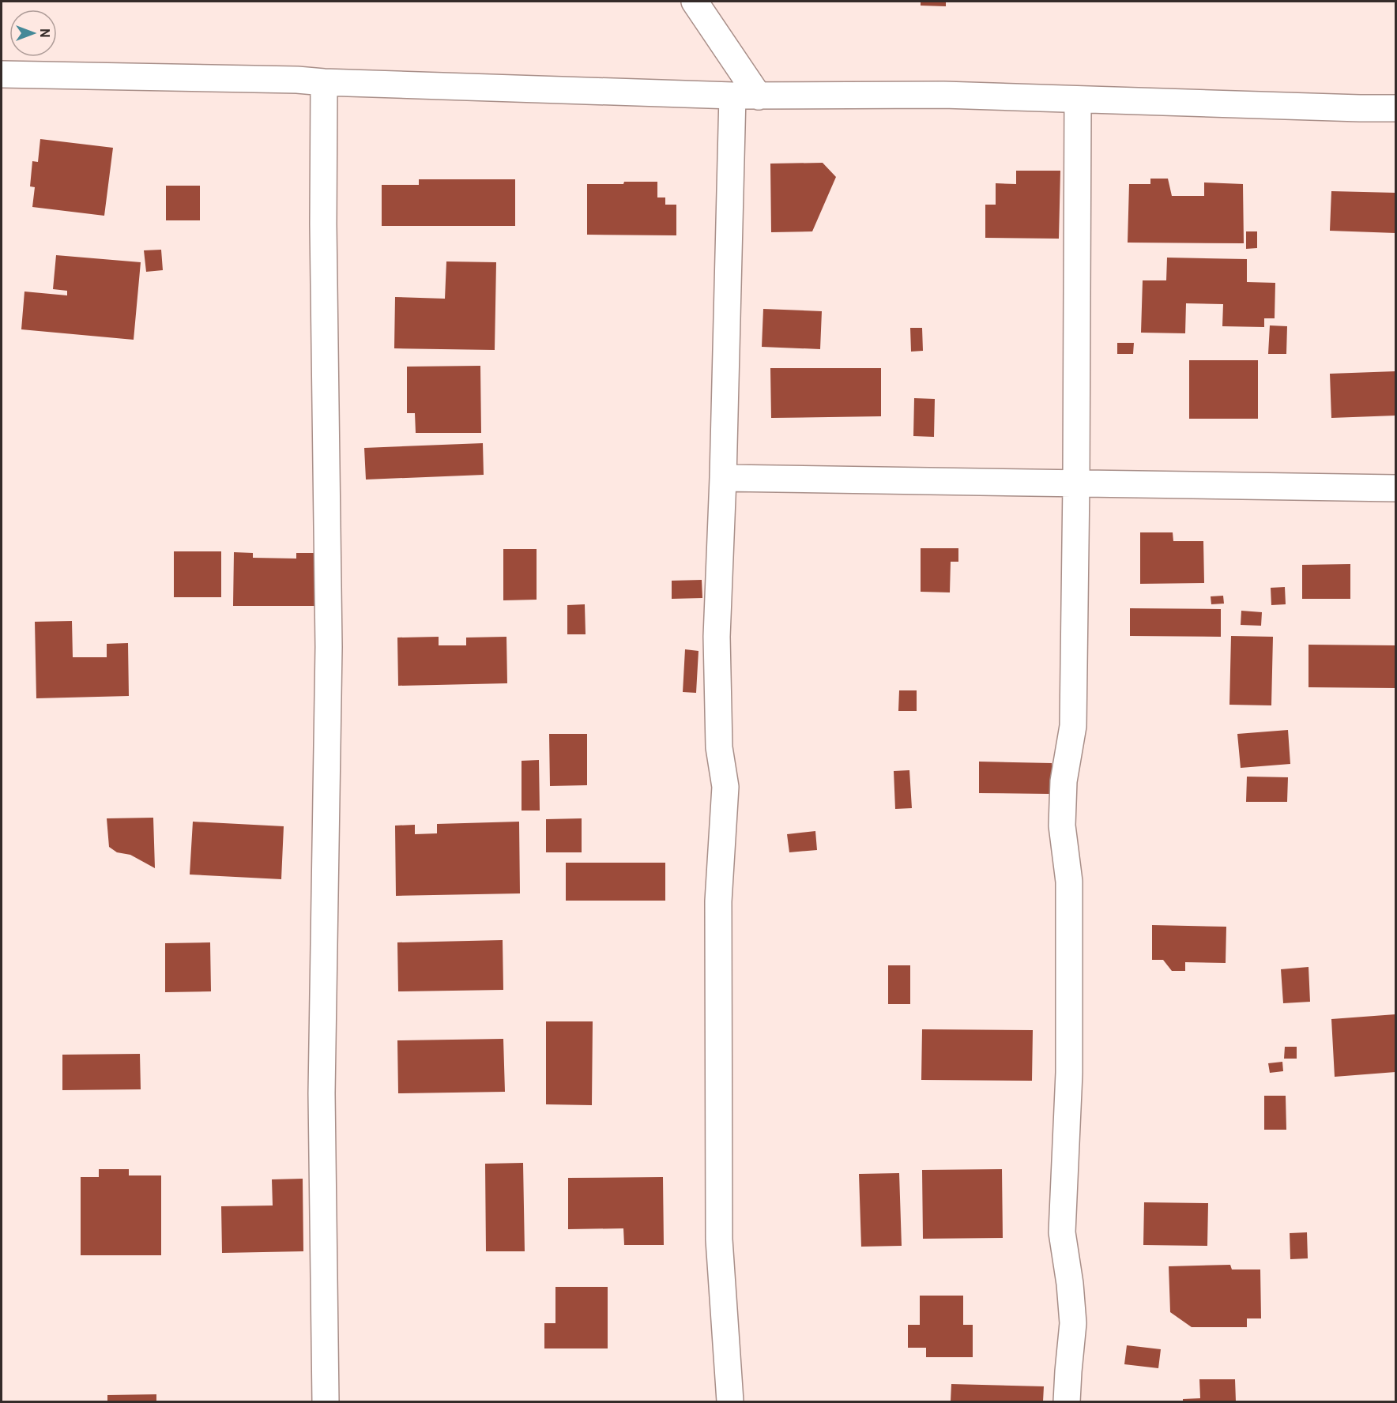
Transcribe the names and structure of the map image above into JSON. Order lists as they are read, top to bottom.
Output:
{
  "north": "right"
}
